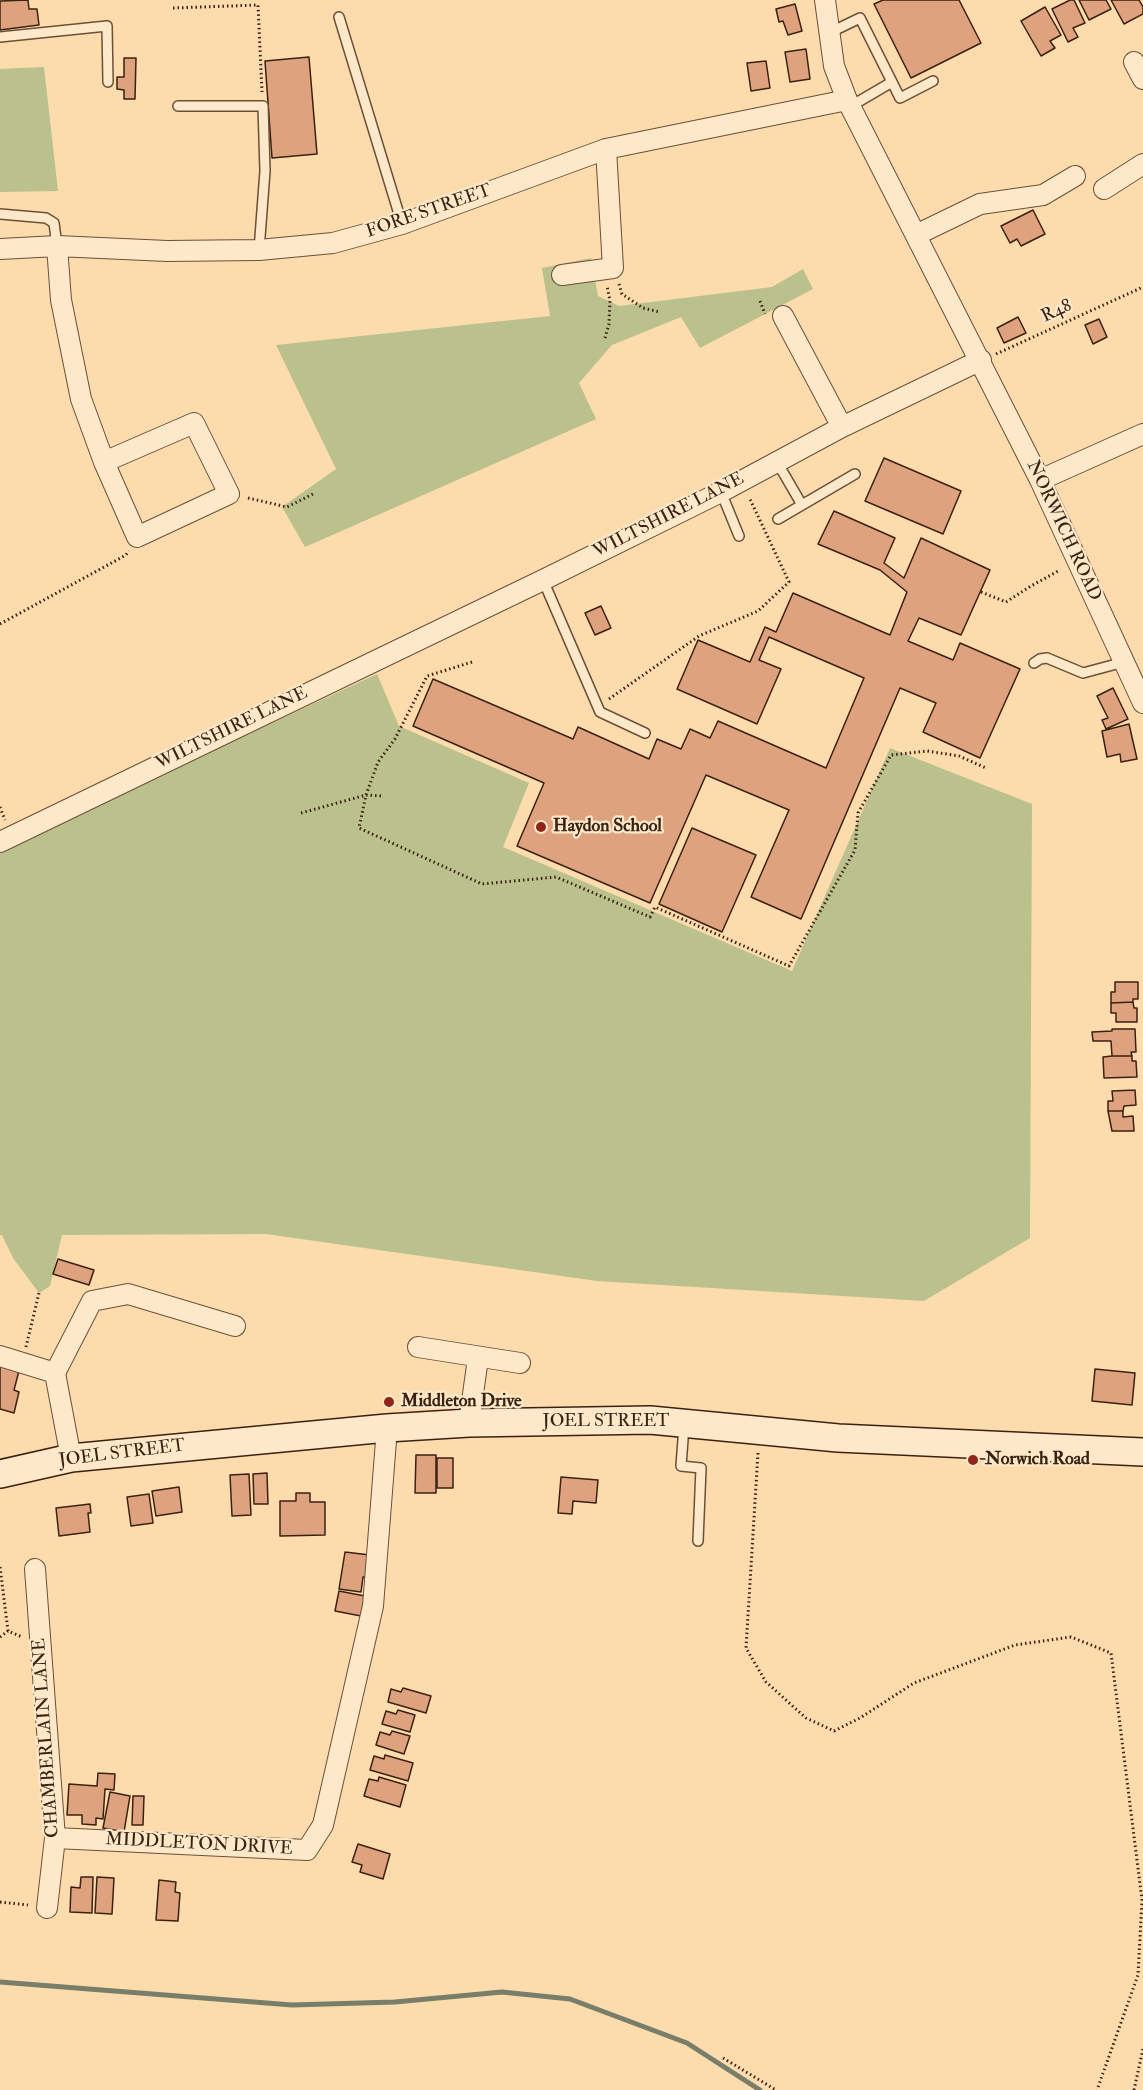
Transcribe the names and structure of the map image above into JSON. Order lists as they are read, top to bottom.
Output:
{
  "streets": {
    "main road": ["JOEL STREET"],
    "street": [
      "FORE STREET",
      "WILTSHIRE LANE",
      "NORWICH ROAD",
      "CHAMBERLAIN LANE",
      "MIDDLETON DRIVE"
    ],
    "path": ["R48"]
  },
  "crossings": [
    ["R48", "WILTSHIRE LANE"],
    ["R48", "NORWICH ROAD"],
    ["WILTSHIRE LANE", "NORWICH ROAD"],
    ["JOEL STREET", "MIDDLETON DRIVE"],
    ["CHAMBERLAIN LANE", "MIDDLETON DRIVE"]
  ],
  "places": ["Haydon School", "Middleton Drive", "Norwich Road"]
}
